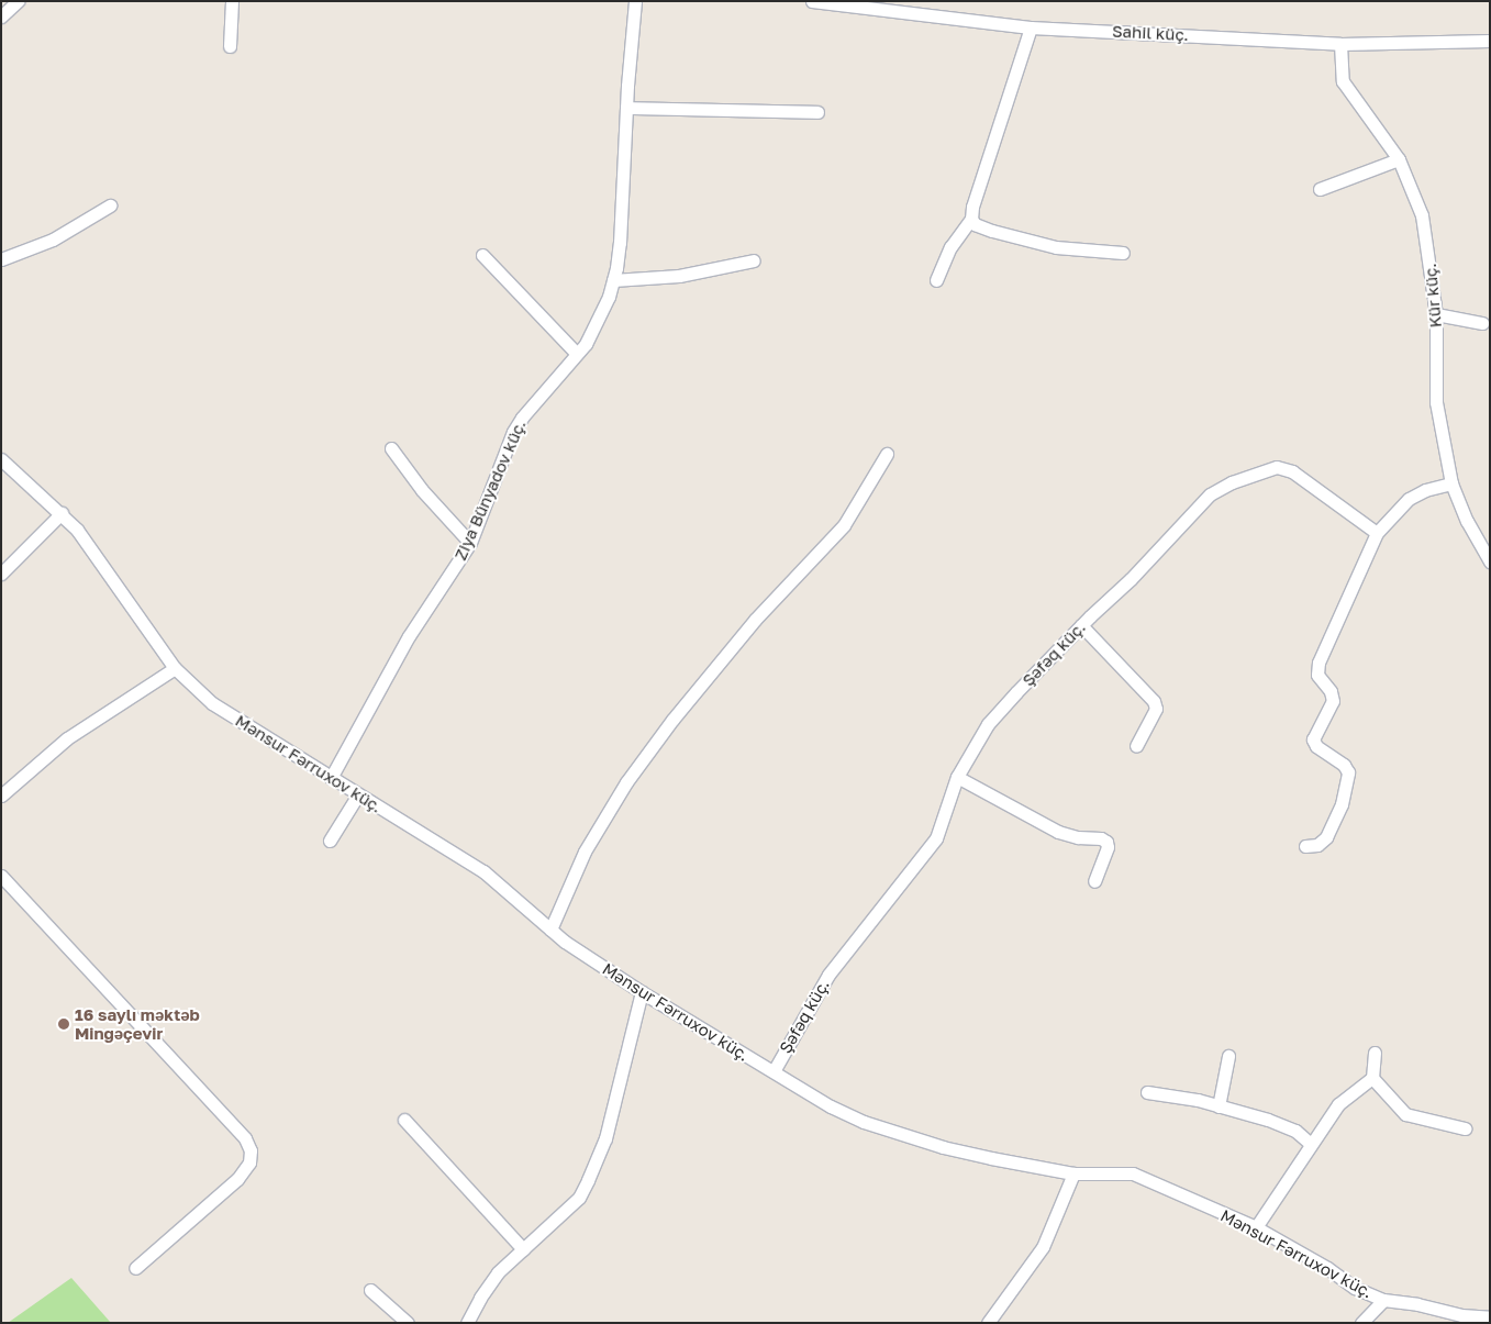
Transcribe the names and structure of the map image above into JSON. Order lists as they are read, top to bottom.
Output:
{
  "streets": {
    "street": [
      "Sahil küç.",
      "Kür küç.",
      "Ziya Bünyadov küç.",
      "Şəfəq küç.",
      "Mənsur Fərruxov küç."
    ]
  },
  "crossings": [
    ["Sahil küç.", "Kür küç."],
    ["Ziya Bünyadov küç.", "Mənsur Fərruxov küç."],
    ["Şəfəq küç.", "Mənsur Fərruxov küç."]
  ],
  "places": ["16 saylı məktəb Mingəçevir"]
}
